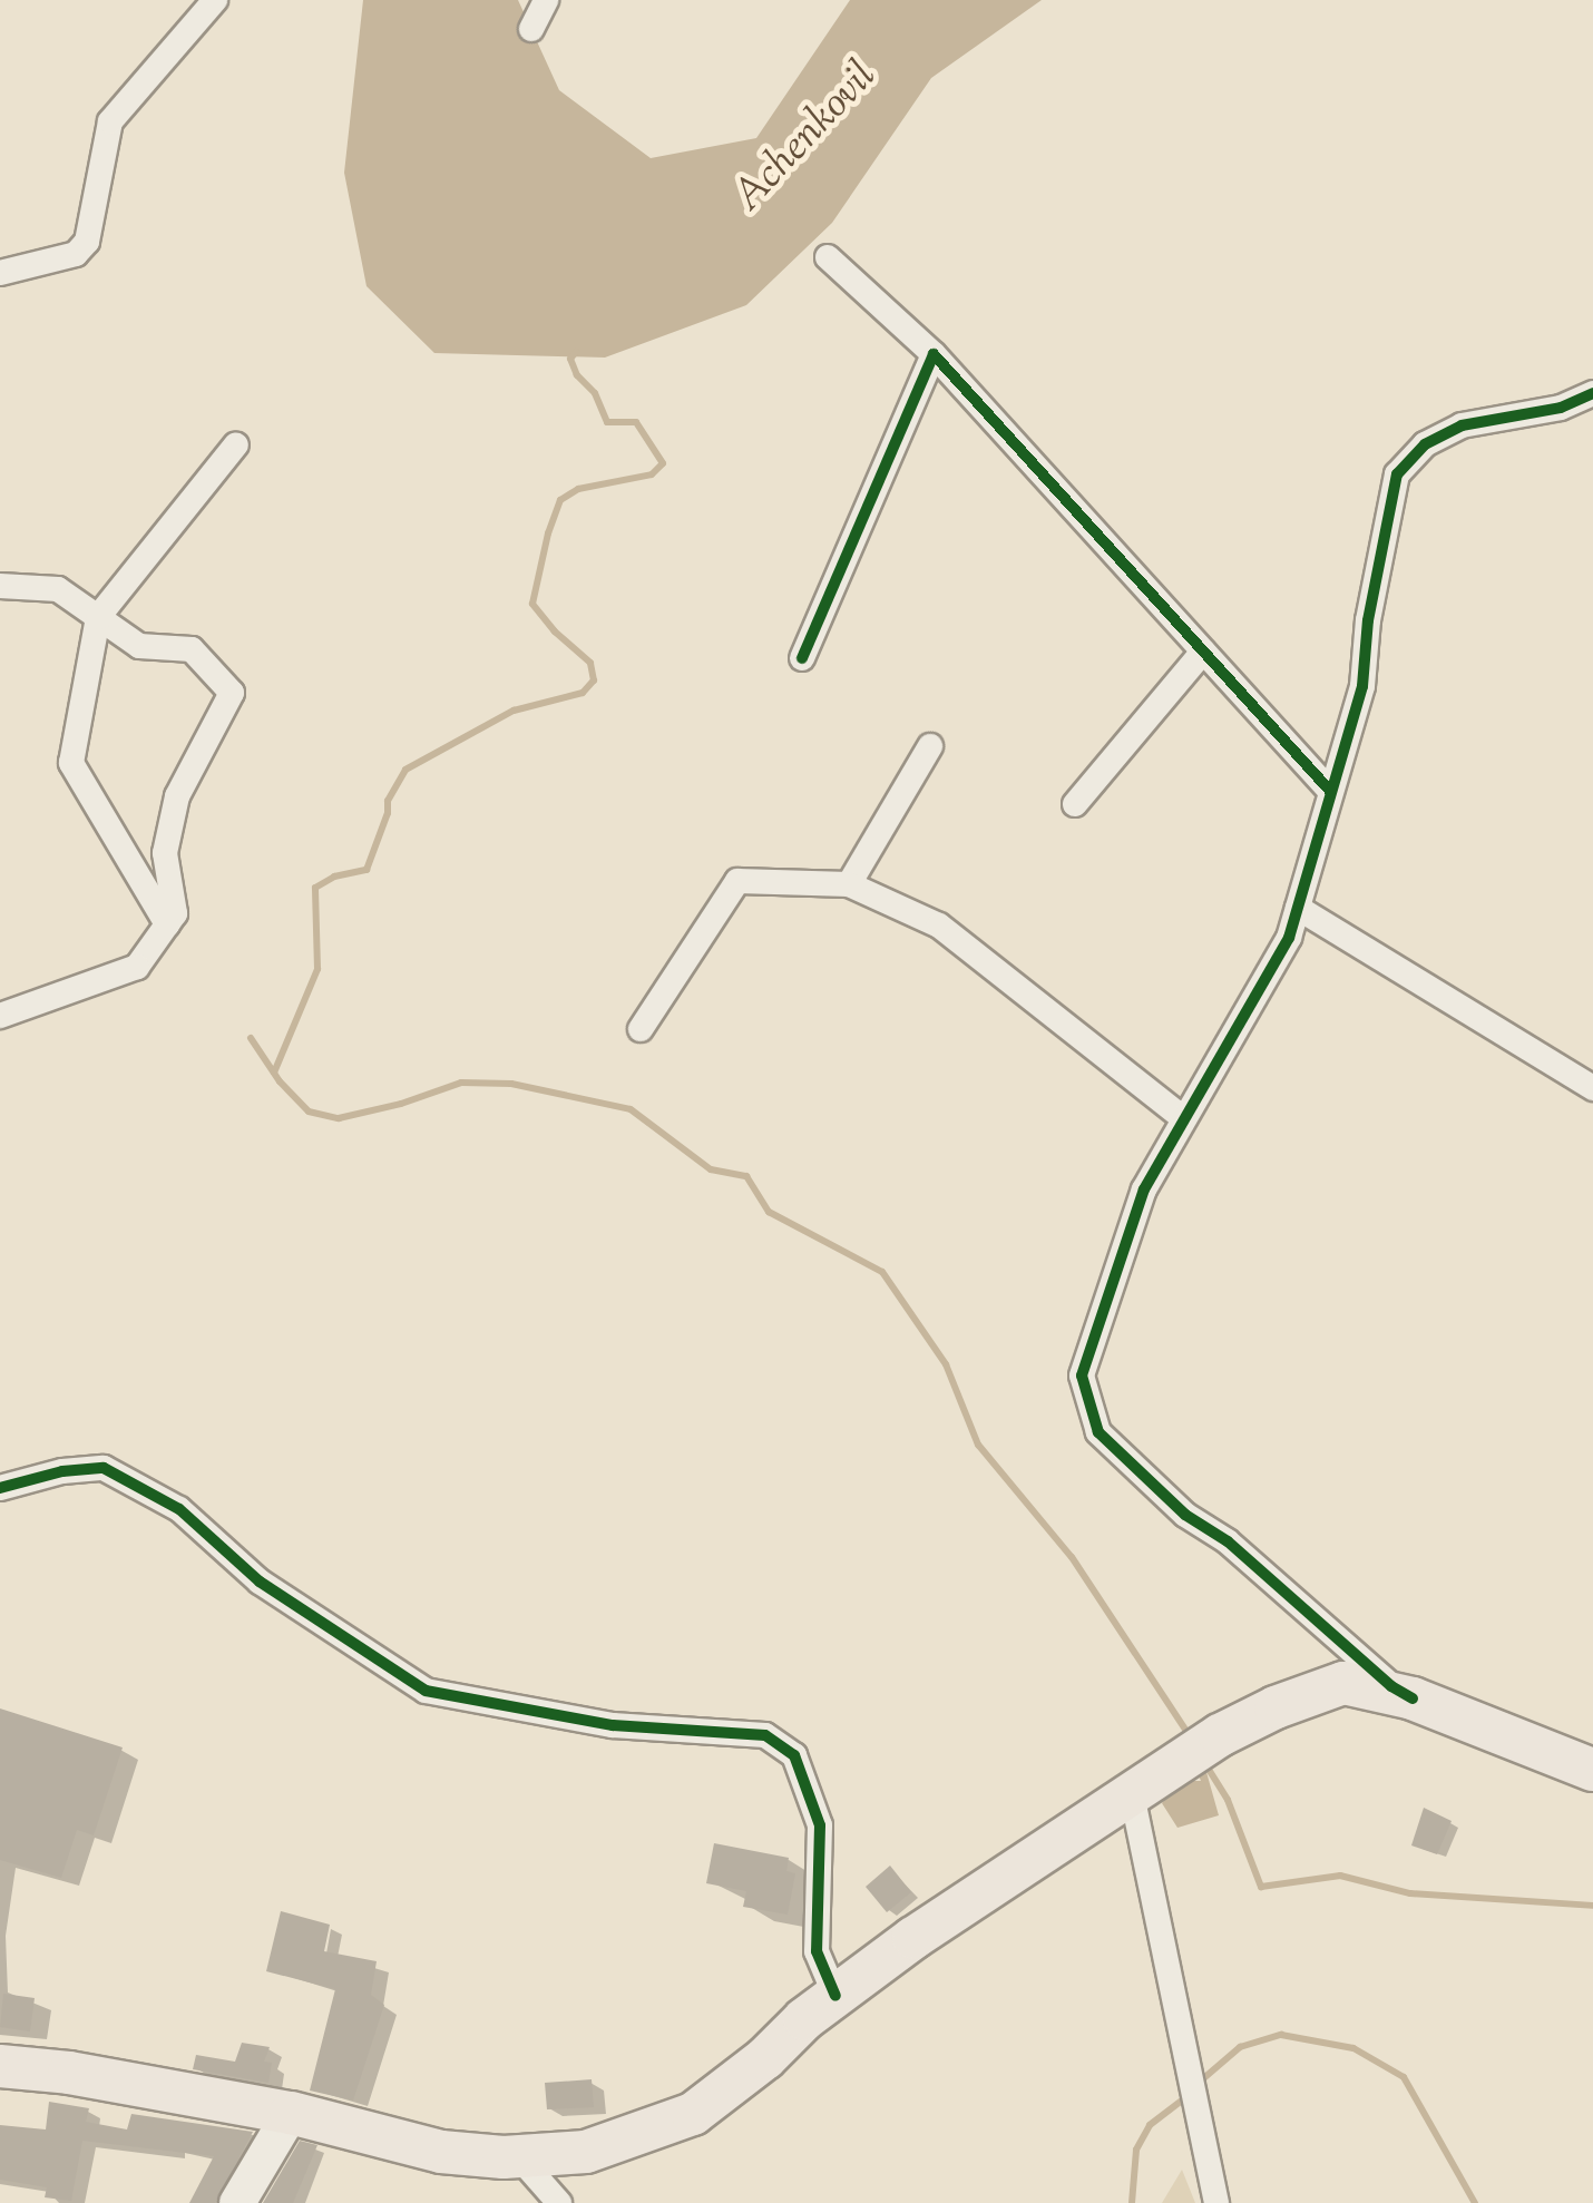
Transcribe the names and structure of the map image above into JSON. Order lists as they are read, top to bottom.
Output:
{
  "water": ["Achenkovil"]
}
